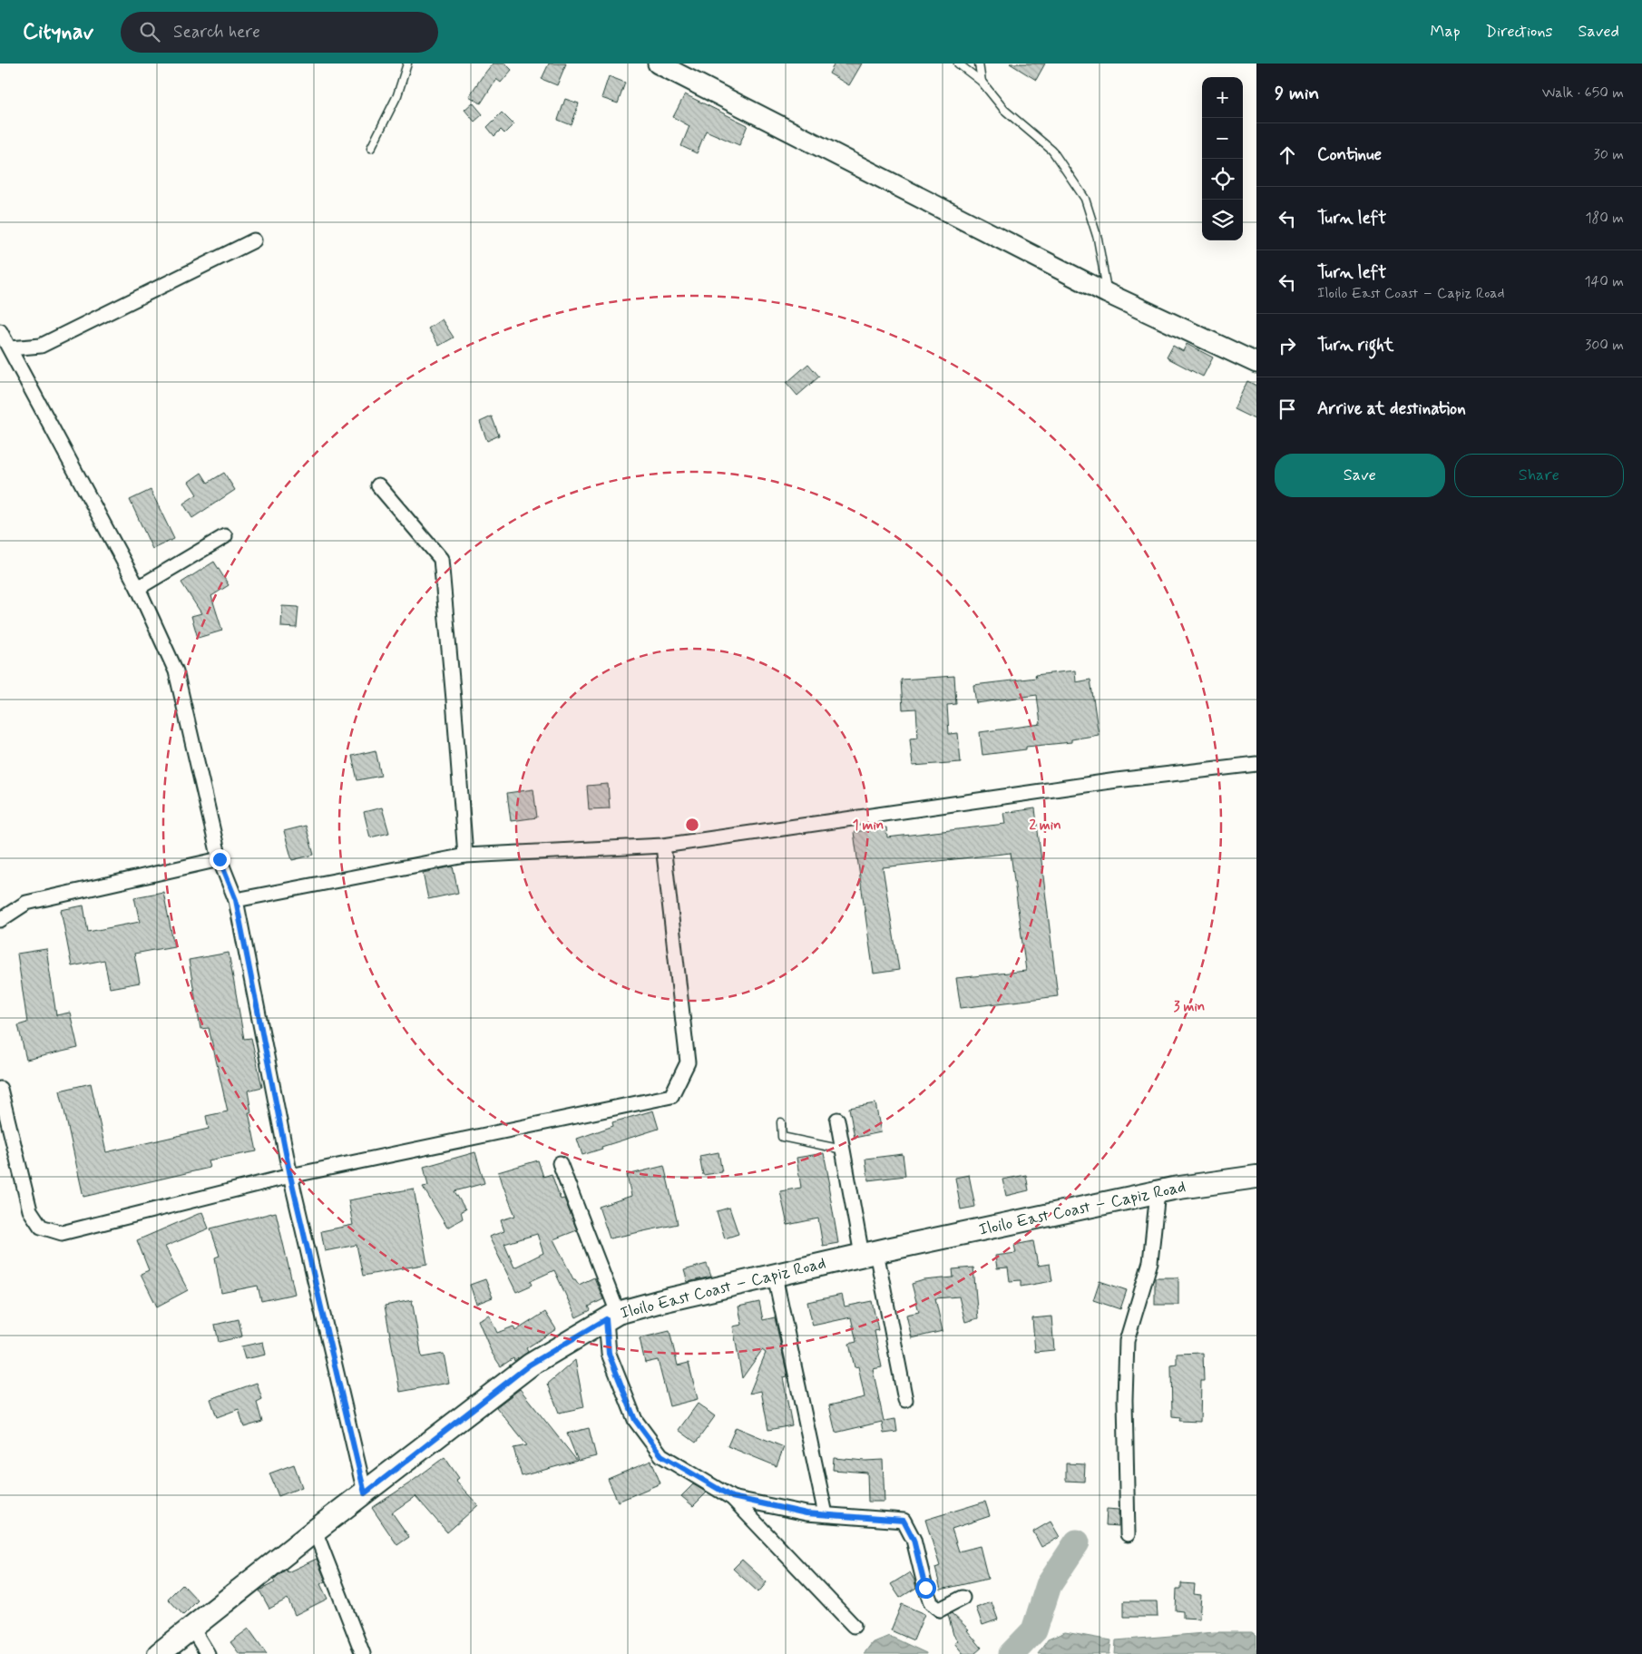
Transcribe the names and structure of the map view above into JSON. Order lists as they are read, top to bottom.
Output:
{
  "streets": {
    "main road": ["Iloilo East Coast – Capiz Road"]
  },
  "page": {
    "header": "Citynav",
    "search": "Search here",
    "nav": ["Map", "Directions", "Saved"],
    "heading": ["9 min", "Walk · 650 m"],
    "map_buttons": ["+", "−"],
    "list": [
      ["Continue", "30 m"],
      ["Turn left", "180 m"],
      ["Turn left", "Iloilo East Coast – Capiz Road", "140 m"],
      ["Turn right", "300 m"],
      "Arrive at destination"
    ],
    "buttons": ["Save", "Share"]
  },
  "rings": ["1 min", "2 min", "3 min"]
}
